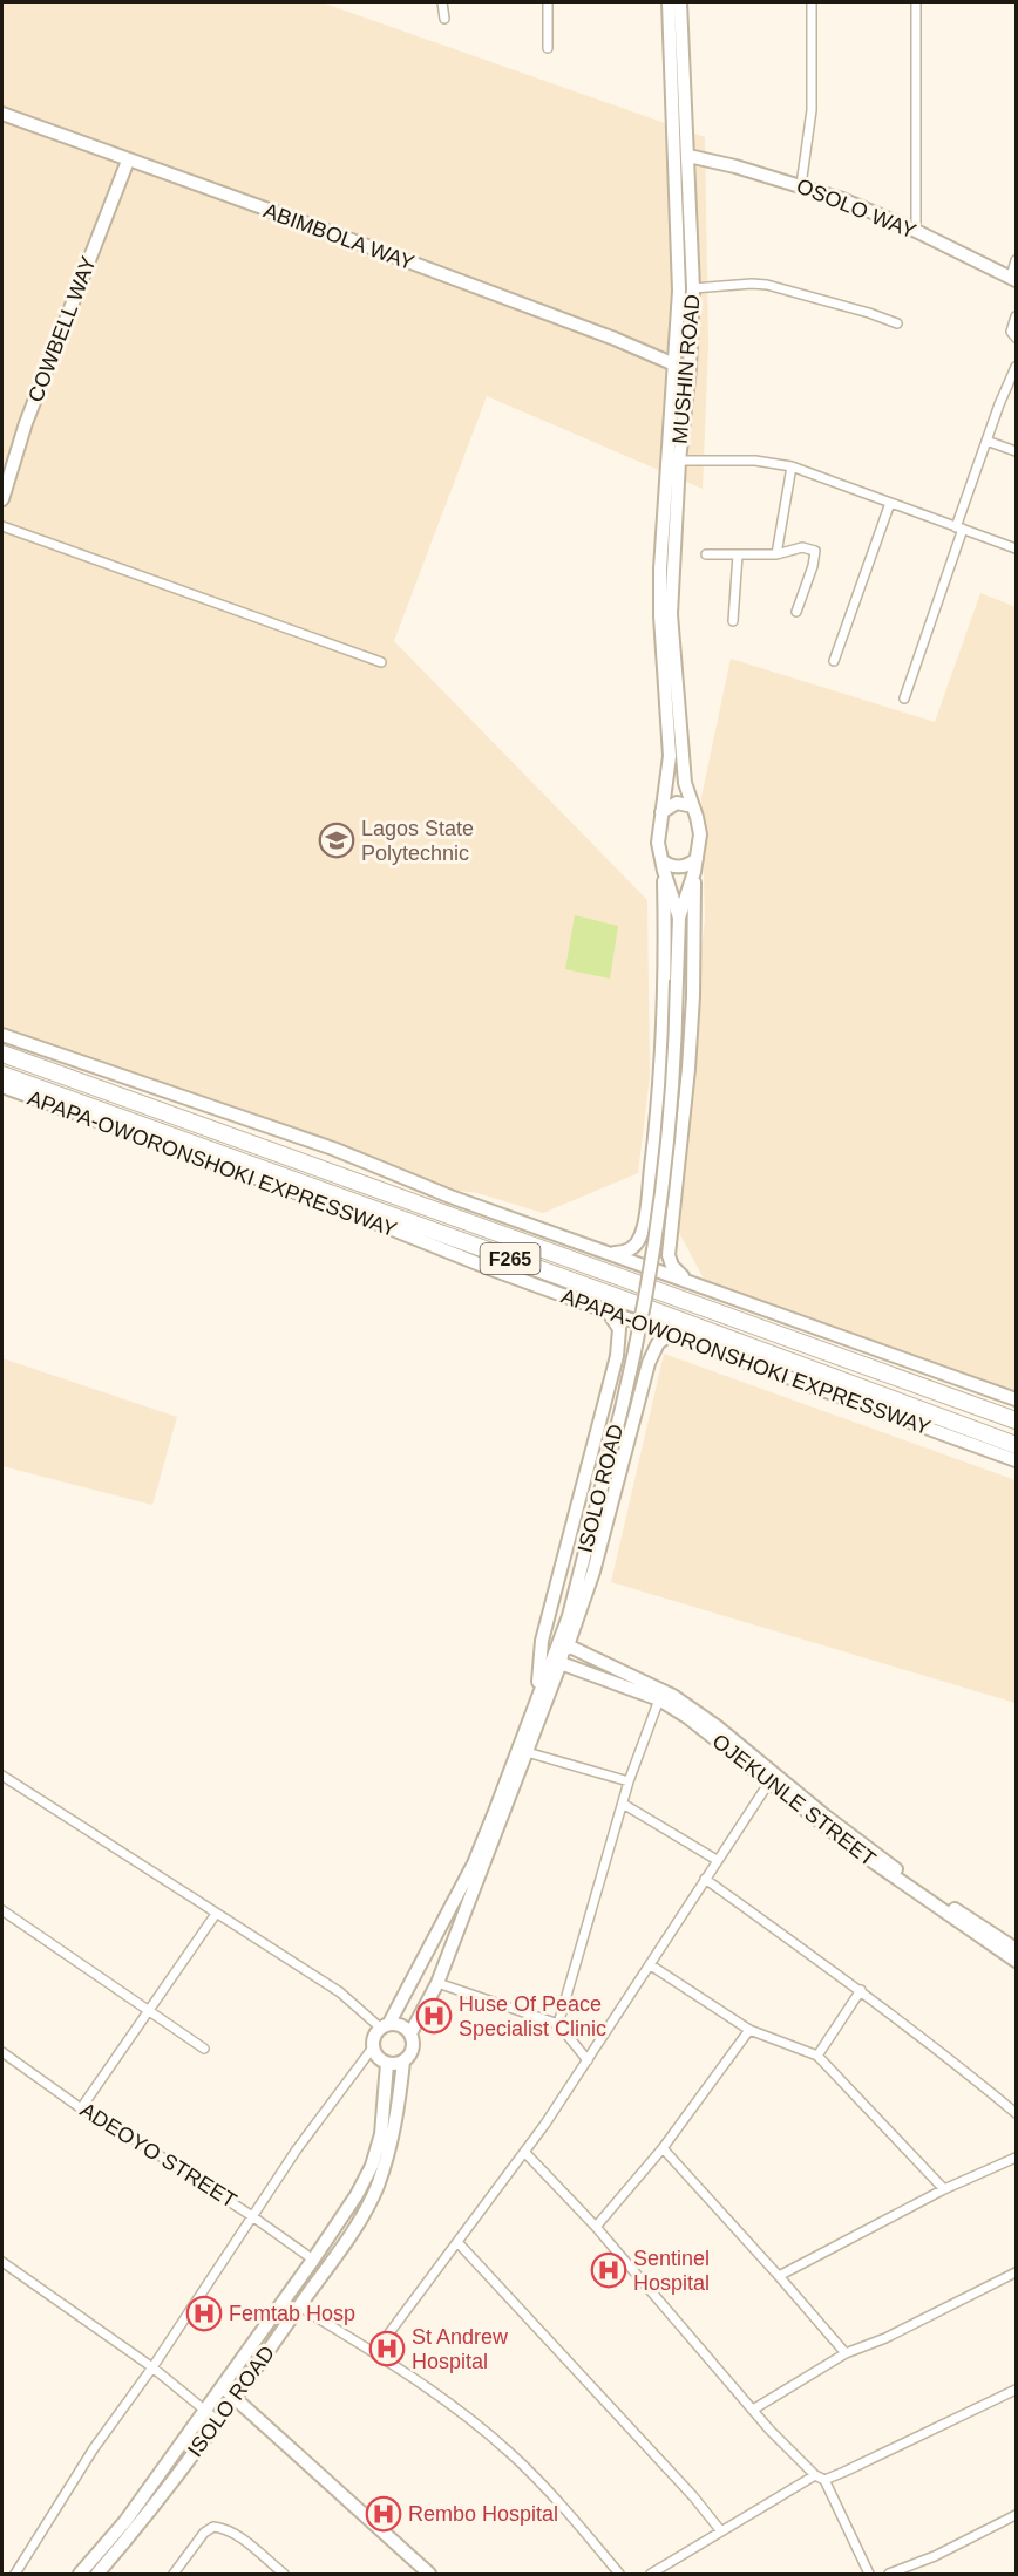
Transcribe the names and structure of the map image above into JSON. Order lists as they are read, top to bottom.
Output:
{
  "streets": {
    "highway": ["APAPA-OWORONSHOKI EXPRESSWAY", "F265"],
    "main road": [
      "OSOLO WAY",
      "ABIMBOLA WAY",
      "COWBELL WAY",
      "MUSHIN ROAD",
      "ISOLO ROAD",
      "OJEKUNLE STREET"
    ],
    "street": ["ADEOYO STREET"]
  },
  "crossings": [
    ["OSOLO WAY", "MUSHIN ROAD"],
    ["ABIMBOLA WAY", "COWBELL WAY"],
    ["ABIMBOLA WAY", "MUSHIN ROAD"],
    ["ISOLO ROAD", "ADEOYO STREET"]
  ],
  "places": {
    "school or university": ["Lagos State Polytechnic"],
    "hospital": [
      "Huse Of Peace Specialist Clinic",
      "Sentinel Hospital",
      "Femtab Hosp",
      "St Andrew Hospital",
      "Rembo Hospital"
    ]
  }
}
